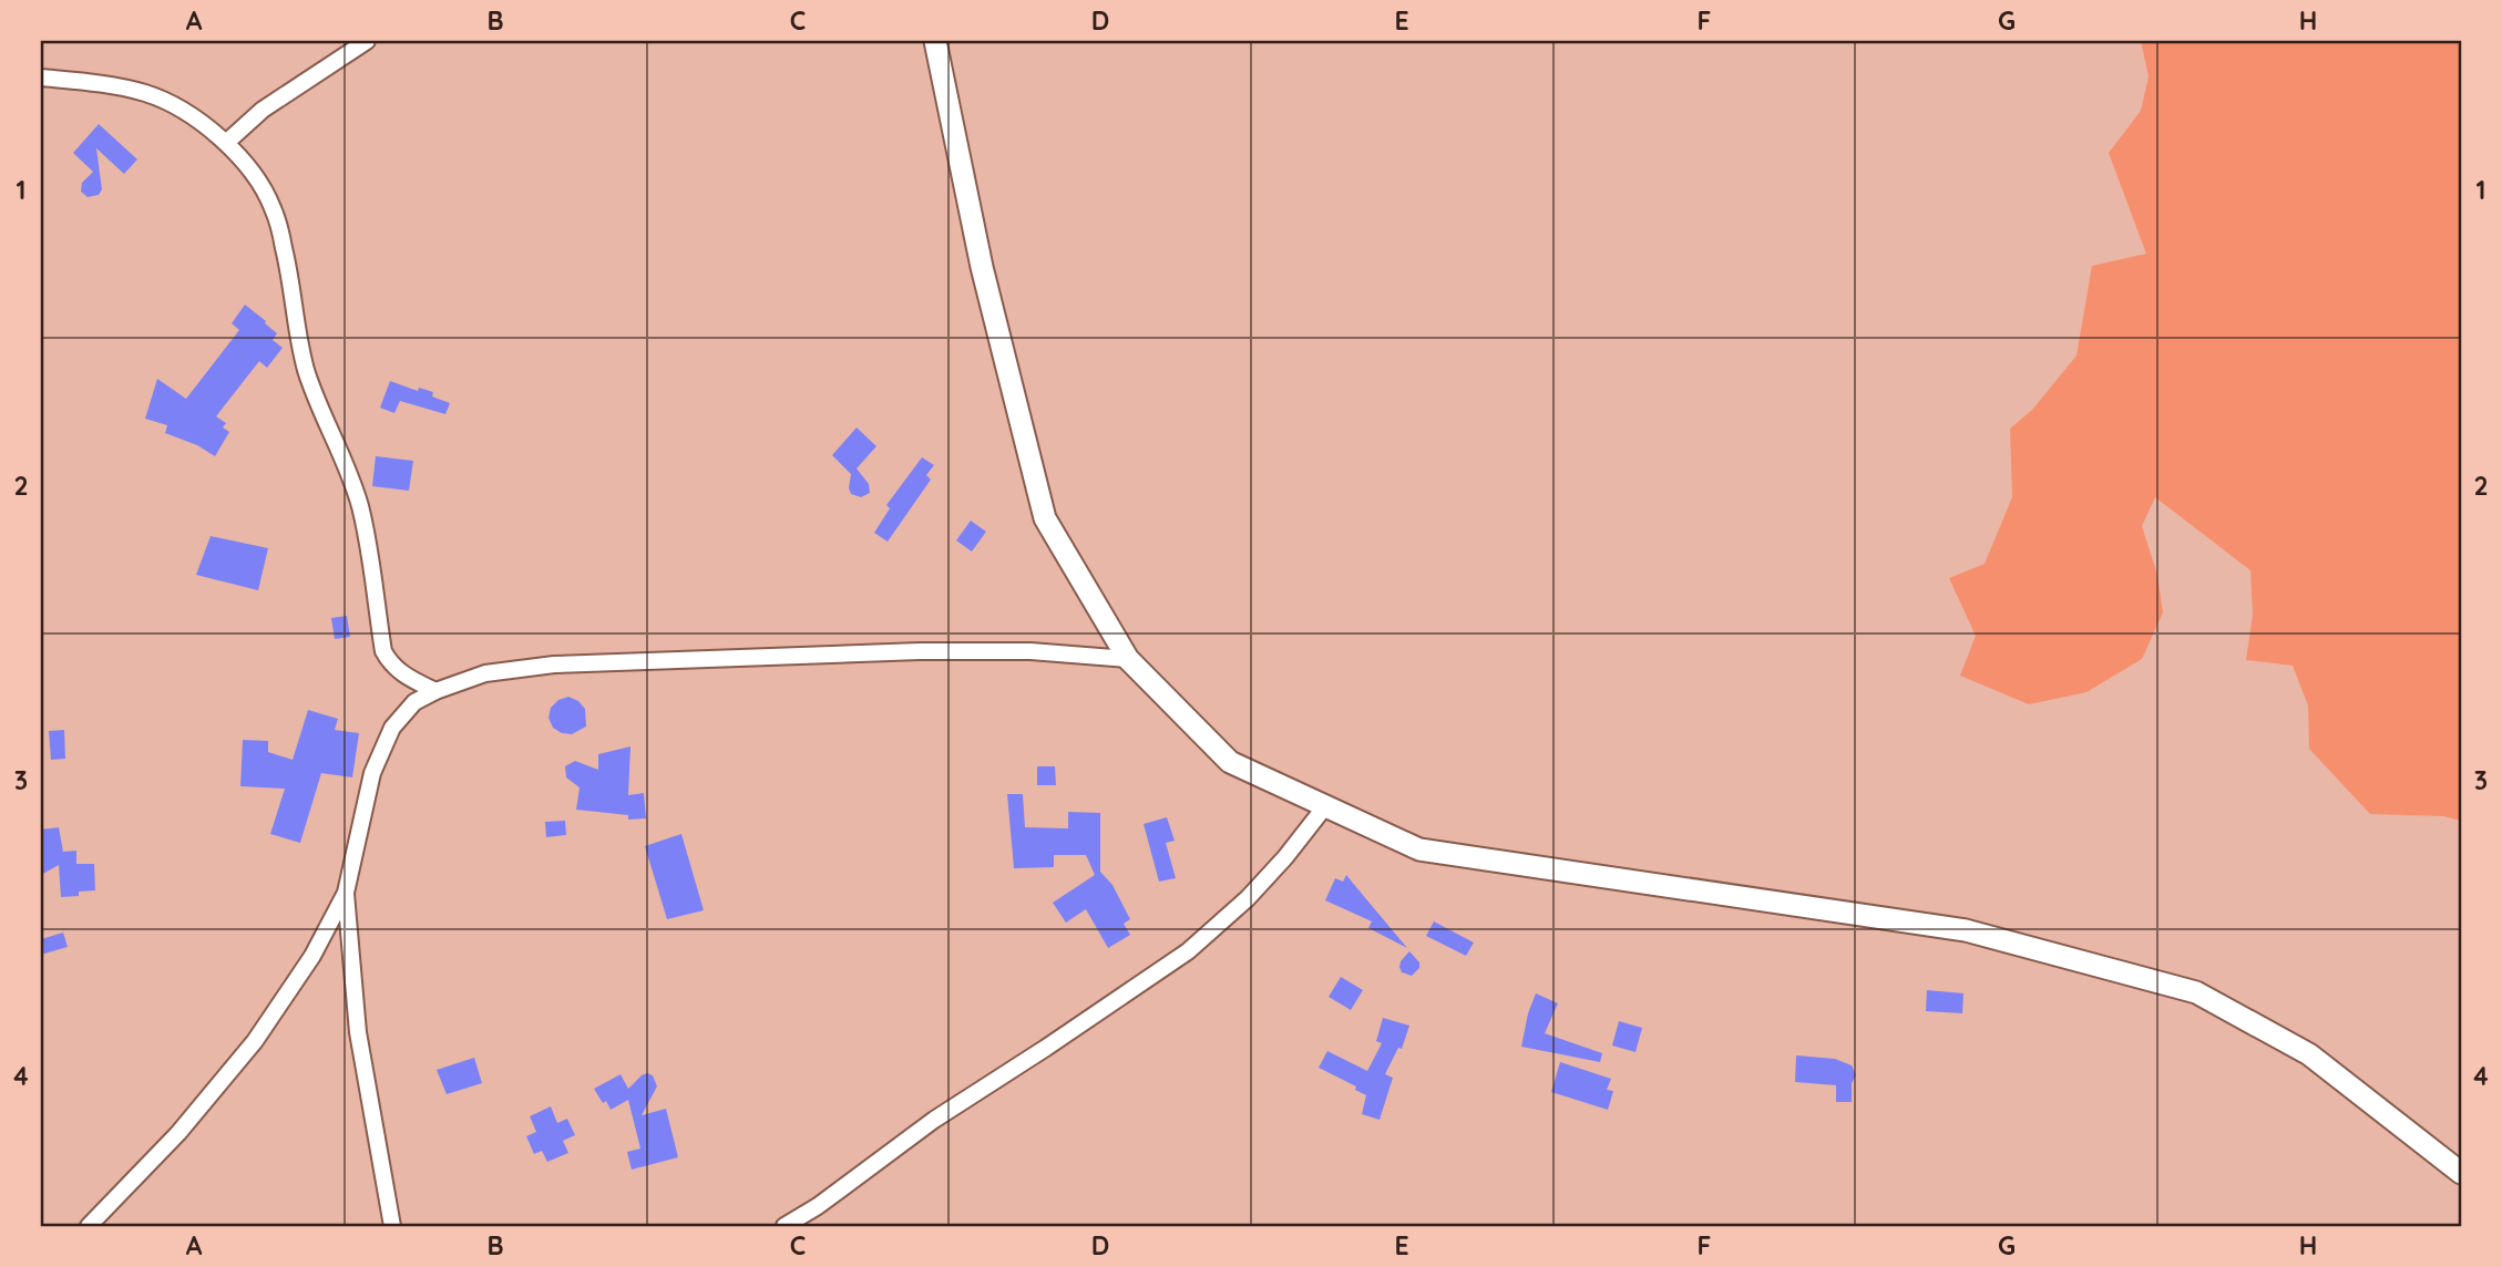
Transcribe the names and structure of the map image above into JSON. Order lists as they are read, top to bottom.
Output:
{
  "grid": {
    "columns": [
      "A",
      "B",
      "C",
      "D",
      "E",
      "F",
      "G",
      "H"
    ],
    "rows": [
      "1",
      "2",
      "3",
      "4"
    ]
  }
}
